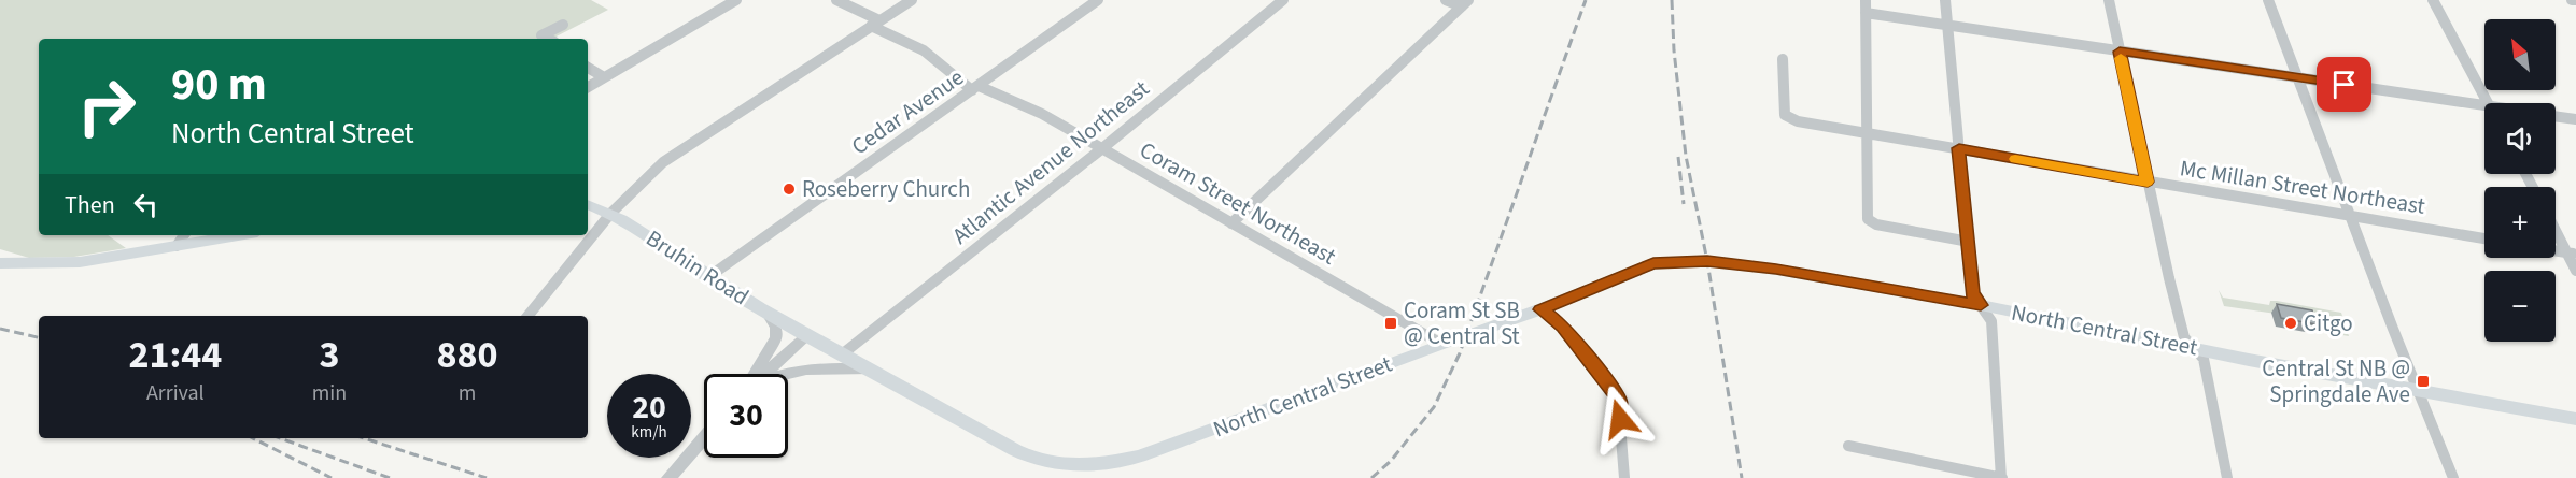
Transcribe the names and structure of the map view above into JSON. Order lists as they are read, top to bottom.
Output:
{
  "streets": {
    "main road": ["Bruhin Road", "North Central Street"],
    "street": [
      "Cedar Avenue",
      "Atlantic Avenue Northeast",
      "Mc Millan Street Northeast",
      "Coram Street Northeast"
    ]
  },
  "crossings": [
    ["Cedar Avenue", "Coram Street Northeast"],
    ["Cedar Avenue", "Bruhin Road"],
    ["Atlantic Avenue Northeast", "Coram Street Northeast"],
    ["Atlantic Avenue Northeast", "North Central Street"],
    ["Coram Street Northeast", "North Central Street"],
    ["Bruhin Road", "North Central Street"]
  ],
  "places": {
    "other": ["Roseberry Church", "Citgo"],
    "transit": ["Coram St SB @ Central St", "Central St NB @ Springdale Ave"]
  },
  "north": "top left",
  "page": {
    "map_buttons": ["+", "−"],
    "turn": ["90 m", "North Central Street"],
    "then": "Then",
    "eta": [
      "21:44",
      "Arrival",
      "3",
      "min",
      "880",
      "m"
    ],
    "speed": "20 km/h",
    "limit": "30"
  }
}
